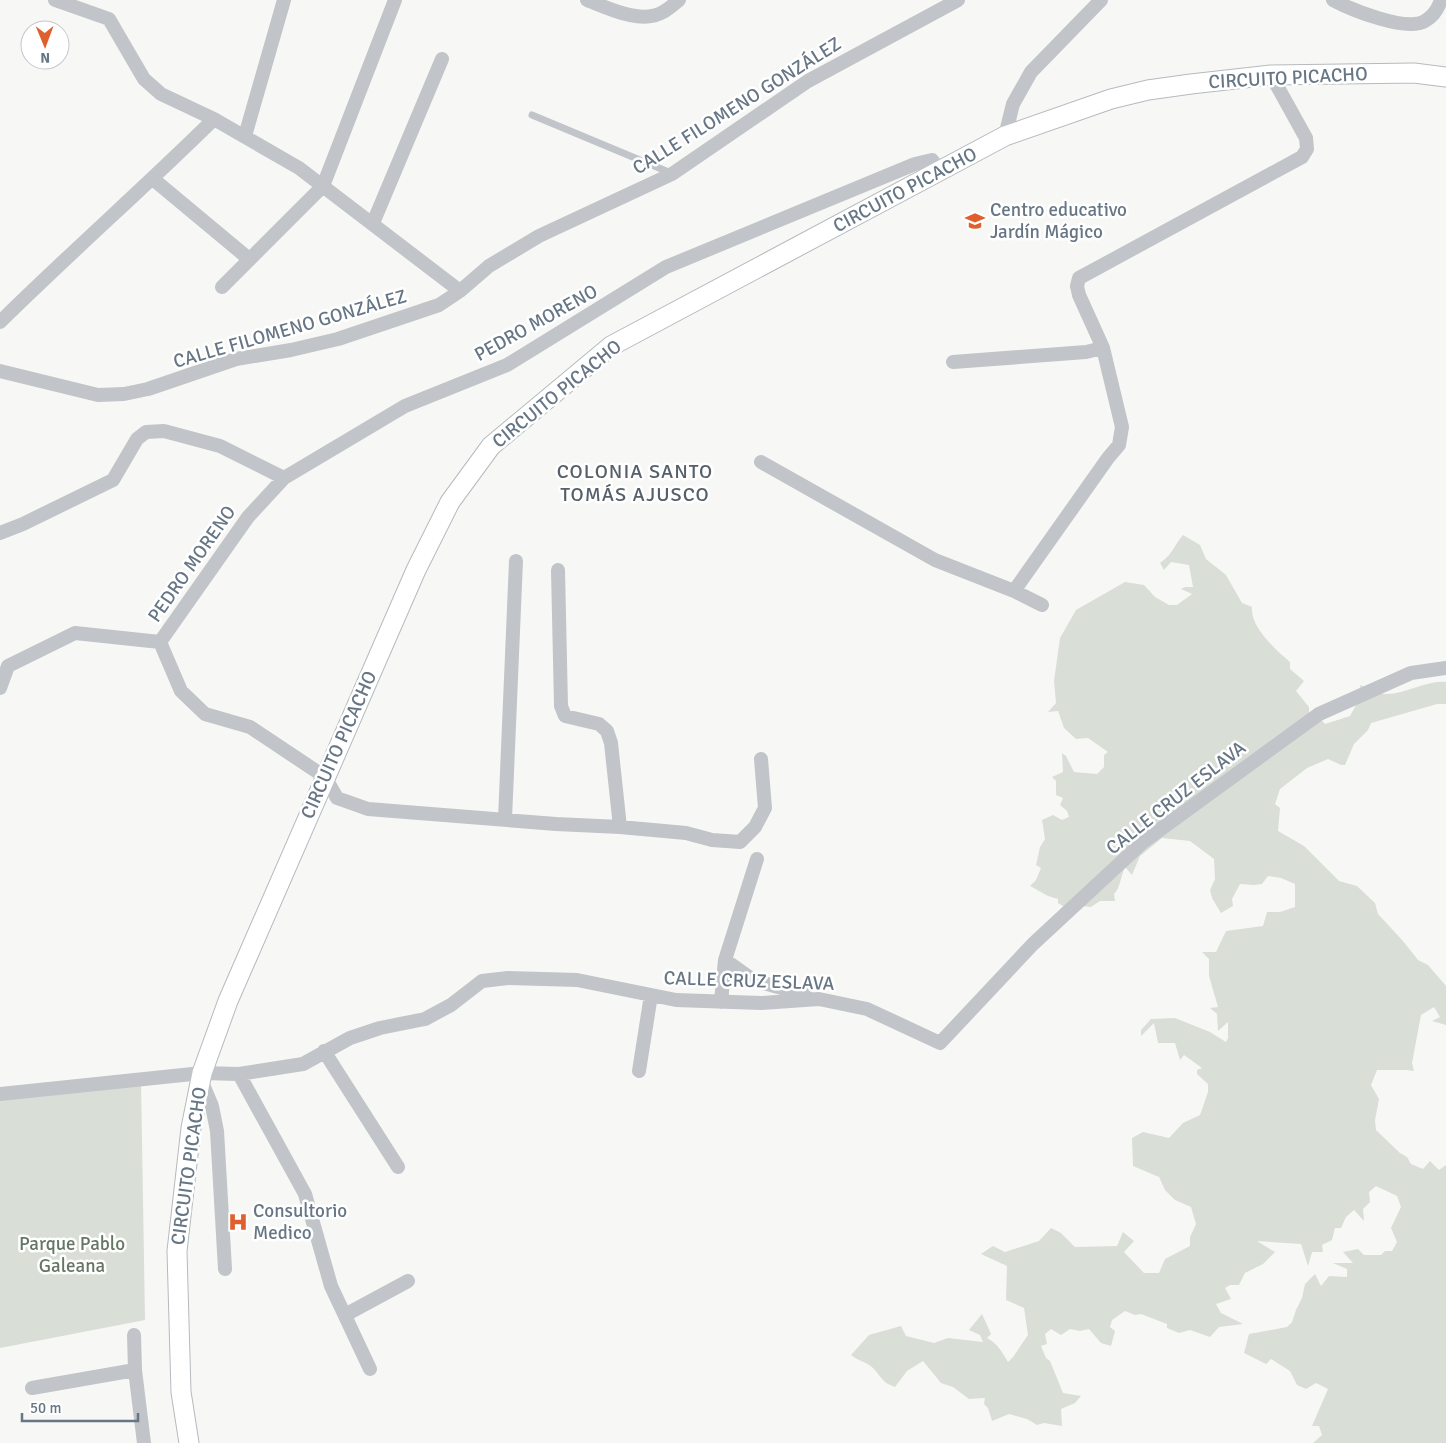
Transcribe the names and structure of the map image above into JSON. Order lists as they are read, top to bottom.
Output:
{
  "streets": {
    "main road": ["CIRCUITO PICACHO"],
    "street": ["CALLE FILOMENO GONZÁLEZ", "PEDRO MORENO", "CALLE CRUZ ESLAVA"]
  },
  "crossings": [
    ["CIRCUITO PICACHO", "PEDRO MORENO"],
    ["CIRCUITO PICACHO", "CALLE CRUZ ESLAVA"]
  ],
  "districts": ["COLONIA SANTO TOMÁS AJUSCO"],
  "parks": ["Parque Pablo Galeana"],
  "places": {
    "school or university": ["Centro educativo Jardín Mágico"],
    "hospital": ["Consultorio Medico"]
  },
  "scale_bar": "50 m",
  "north": "bottom"
}
